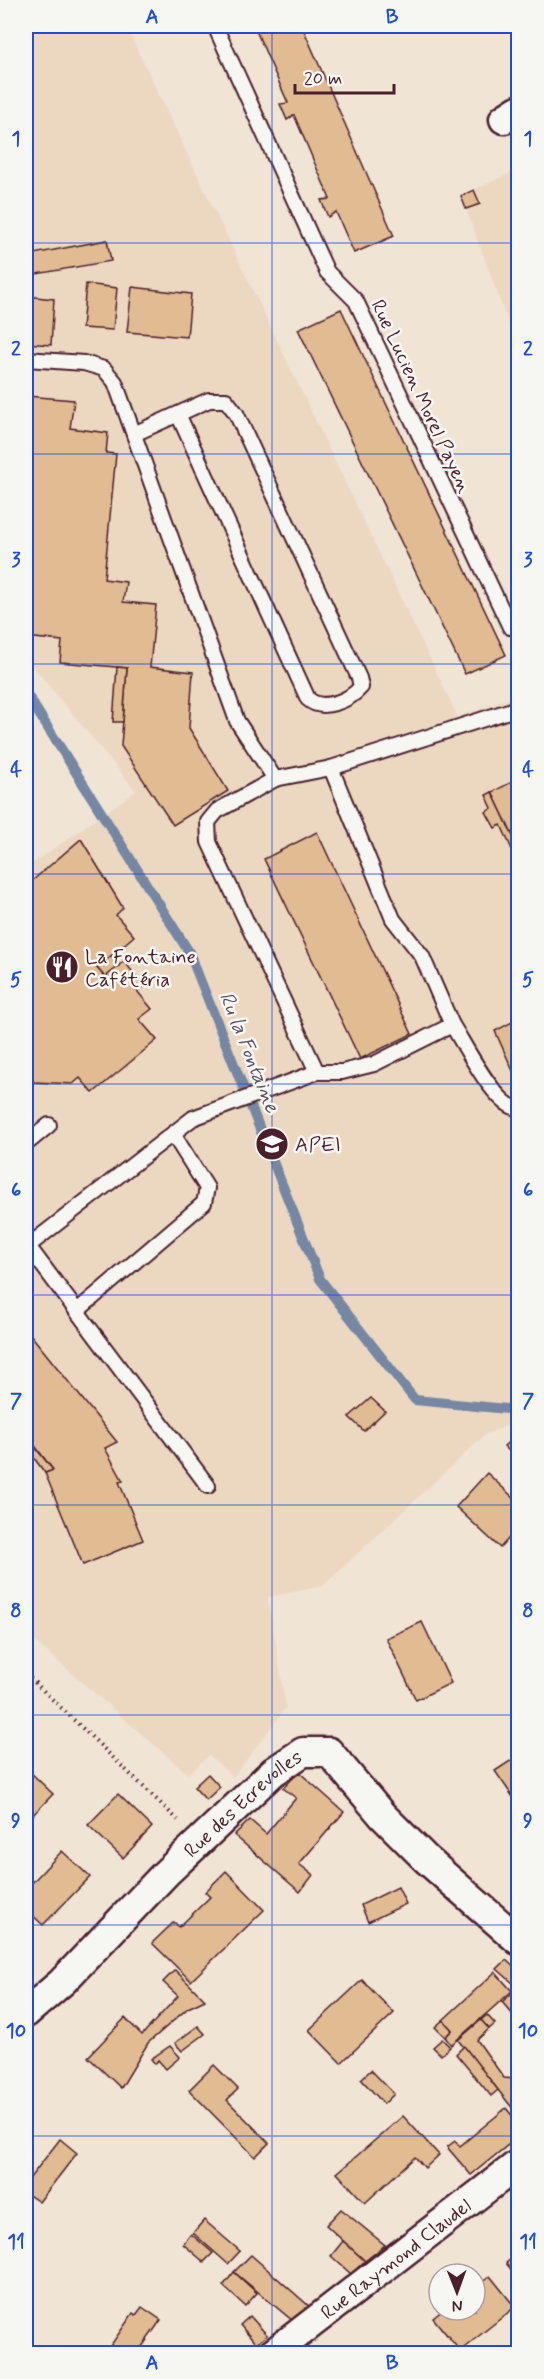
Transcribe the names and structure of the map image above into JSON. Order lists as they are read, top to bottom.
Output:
{
  "streets": {
    "street": ["Rue des Ecrevolles", "Rue Raymond Claudel"],
    "lane": ["Rue Lucien Morel Payen"]
  },
  "water": ["Ru la Fontaine"],
  "places": {
    "restaurant": ["La Fontaine Cafétéria"],
    "school or university": ["APEI"]
  },
  "scale_bar": "20 m",
  "north": "bottom",
  "grid": {
    "columns": ["A", "B"],
    "rows": [
      "1",
      "2",
      "3",
      "4",
      "5",
      "6",
      "7",
      "8",
      "9",
      "10",
      "11"
    ]
  }
}
